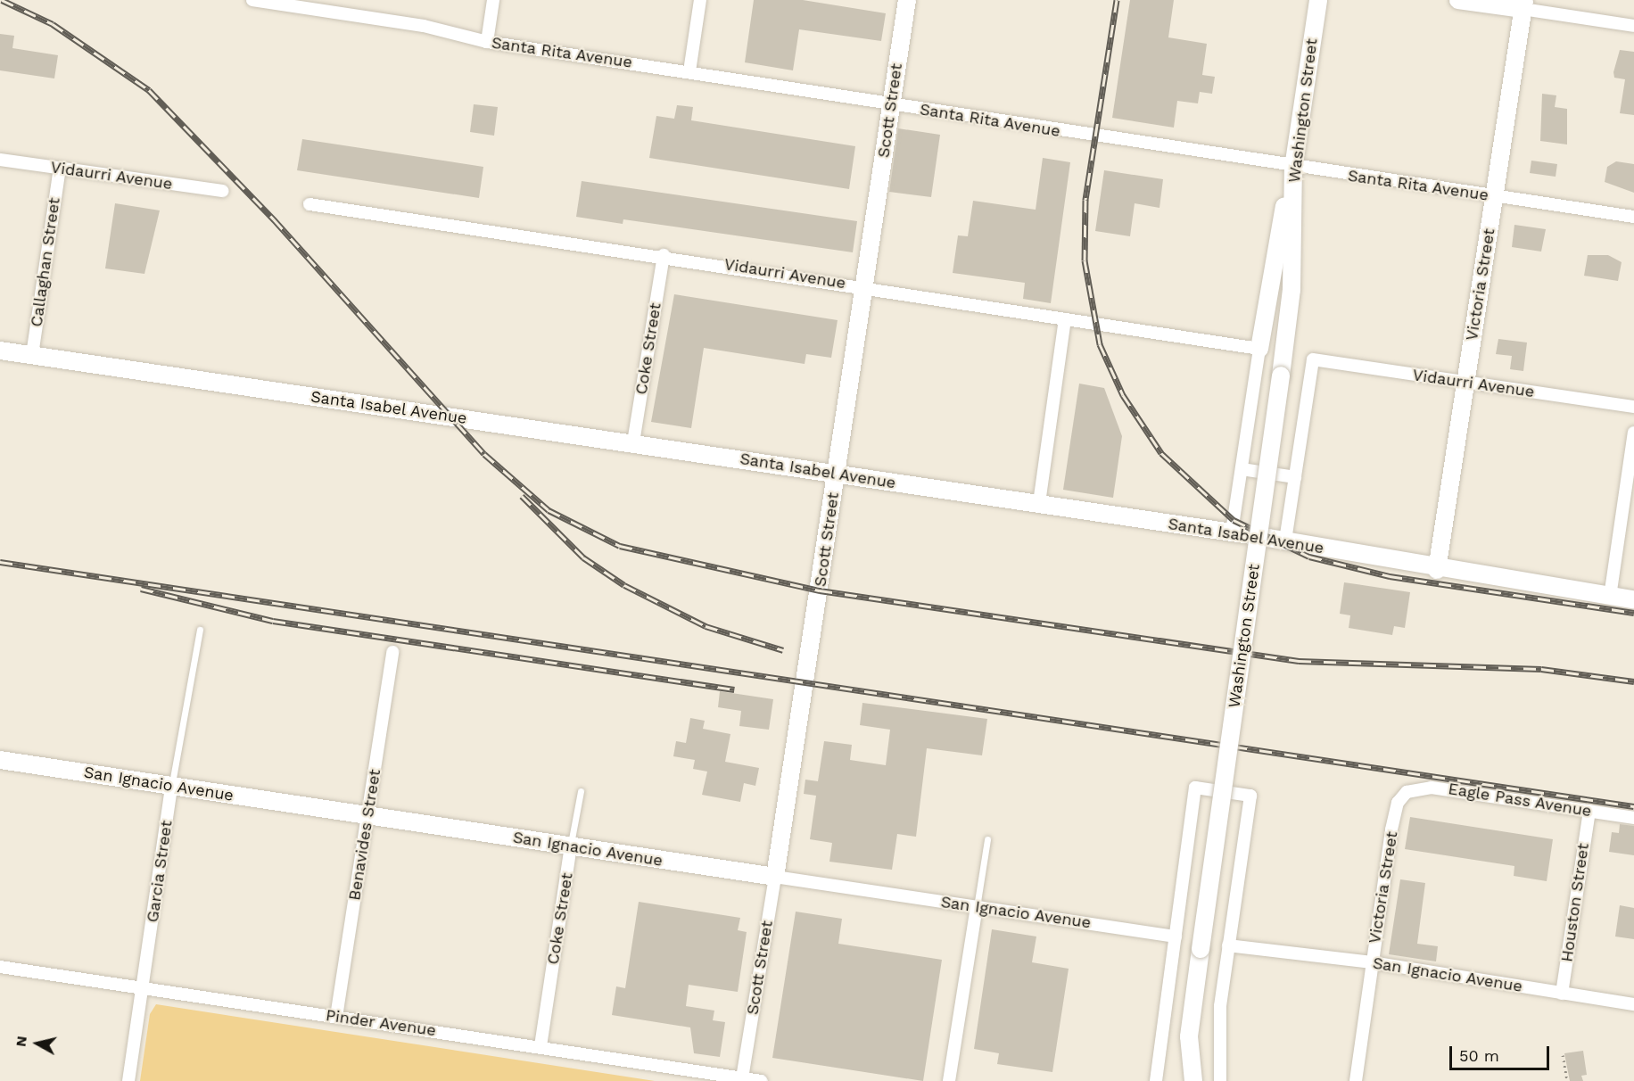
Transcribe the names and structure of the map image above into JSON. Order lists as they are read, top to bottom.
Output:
{
  "streets": {
    "main road": [
      "Scott Street",
      "Washington Street",
      "Victoria Street",
      "Santa Isabel Avenue",
      "San Ignacio Avenue"
    ],
    "street": [
      "Santa Rita Avenue",
      "Vidaurri Avenue",
      "Callaghan Street",
      "Coke Street",
      "Eagle Pass Avenue",
      "Benavides Street",
      "Garcia Street",
      "Houston Street",
      "Pinder Avenue"
    ]
  },
  "crossings": [
    ["Santa Rita Avenue", "Scott Street"],
    ["Santa Rita Avenue", "Washington Street"],
    ["Santa Rita Avenue", "Victoria Street"],
    ["Scott Street", "Vidaurri Avenue"],
    ["Scott Street", "Santa Isabel Avenue"],
    ["Scott Street", "San Ignacio Avenue"],
    ["Scott Street", "Pinder Avenue"],
    ["Vidaurri Avenue", "Callaghan Street"],
    ["Vidaurri Avenue", "Victoria Street"],
    ["Vidaurri Avenue", "Coke Street"],
    ["Callaghan Street", "Santa Isabel Avenue"],
    ["Victoria Street", "Santa Isabel Avenue"],
    ["Victoria Street", "San Ignacio Avenue"],
    ["Victoria Street", "Eagle Pass Avenue"],
    ["Coke Street", "Santa Isabel Avenue"],
    ["Coke Street", "San Ignacio Avenue"],
    ["Coke Street", "Pinder Avenue"],
    ["San Ignacio Avenue", "Benavides Street"],
    ["San Ignacio Avenue", "Garcia Street"],
    ["San Ignacio Avenue", "Houston Street"],
    ["Eagle Pass Avenue", "Houston Street"],
    ["Benavides Street", "Pinder Avenue"],
    ["Garcia Street", "Pinder Avenue"]
  ],
  "scale_bar": "50 m",
  "north": "left"
}
